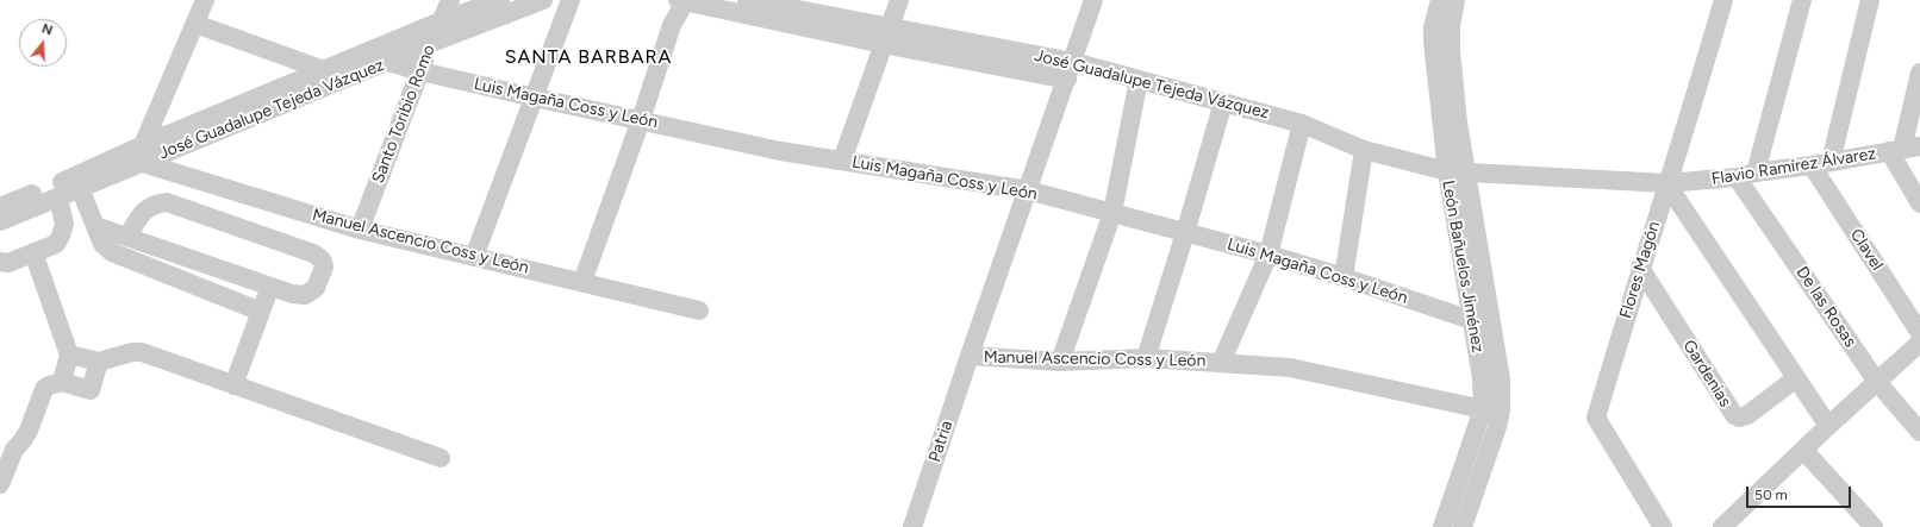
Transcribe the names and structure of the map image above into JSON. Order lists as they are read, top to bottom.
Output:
{
  "streets": {
    "street": [
      "José Guadalupe Tejeda Vázquez",
      "Luis Magaña Coss y León",
      "Santo Toribio Romo",
      "Flavio Ramírez Álvarez",
      "Manuel Ascencio Coss y León",
      "Clavel",
      "León Bañuelos Jiménez",
      "Flores Magón",
      "De las Rosas",
      "Gardenias",
      "Patria"
    ]
  },
  "crossings": [
    ["José Guadalupe Tejeda Vázquez", "Luis Magaña Coss y León"],
    ["José Guadalupe Tejeda Vázquez", "Santo Toribio Romo"],
    ["José Guadalupe Tejeda Vázquez", "Flavio Ramírez Álvarez"],
    ["José Guadalupe Tejeda Vázquez", "Manuel Ascencio Coss y León"],
    ["José Guadalupe Tejeda Vázquez", "León Bañuelos Jiménez"],
    ["José Guadalupe Tejeda Vázquez", "Patria"],
    ["Luis Magaña Coss y León", "Santo Toribio Romo"],
    ["Luis Magaña Coss y León", "León Bañuelos Jiménez"],
    ["Luis Magaña Coss y León", "Patria"],
    ["Santo Toribio Romo", "Manuel Ascencio Coss y León"],
    ["Flavio Ramírez Álvarez", "Clavel"],
    ["Flavio Ramírez Álvarez", "León Bañuelos Jiménez"],
    ["Flavio Ramírez Álvarez", "Flores Magón"],
    ["Flavio Ramírez Álvarez", "De las Rosas"],
    ["Manuel Ascencio Coss y León", "León Bañuelos Jiménez"],
    ["Manuel Ascencio Coss y León", "Patria"],
    ["Flores Magón", "Gardenias"]
  ],
  "districts": ["SANTA BARBARA"],
  "scale_bar": "50 m",
  "north": "top"
}
